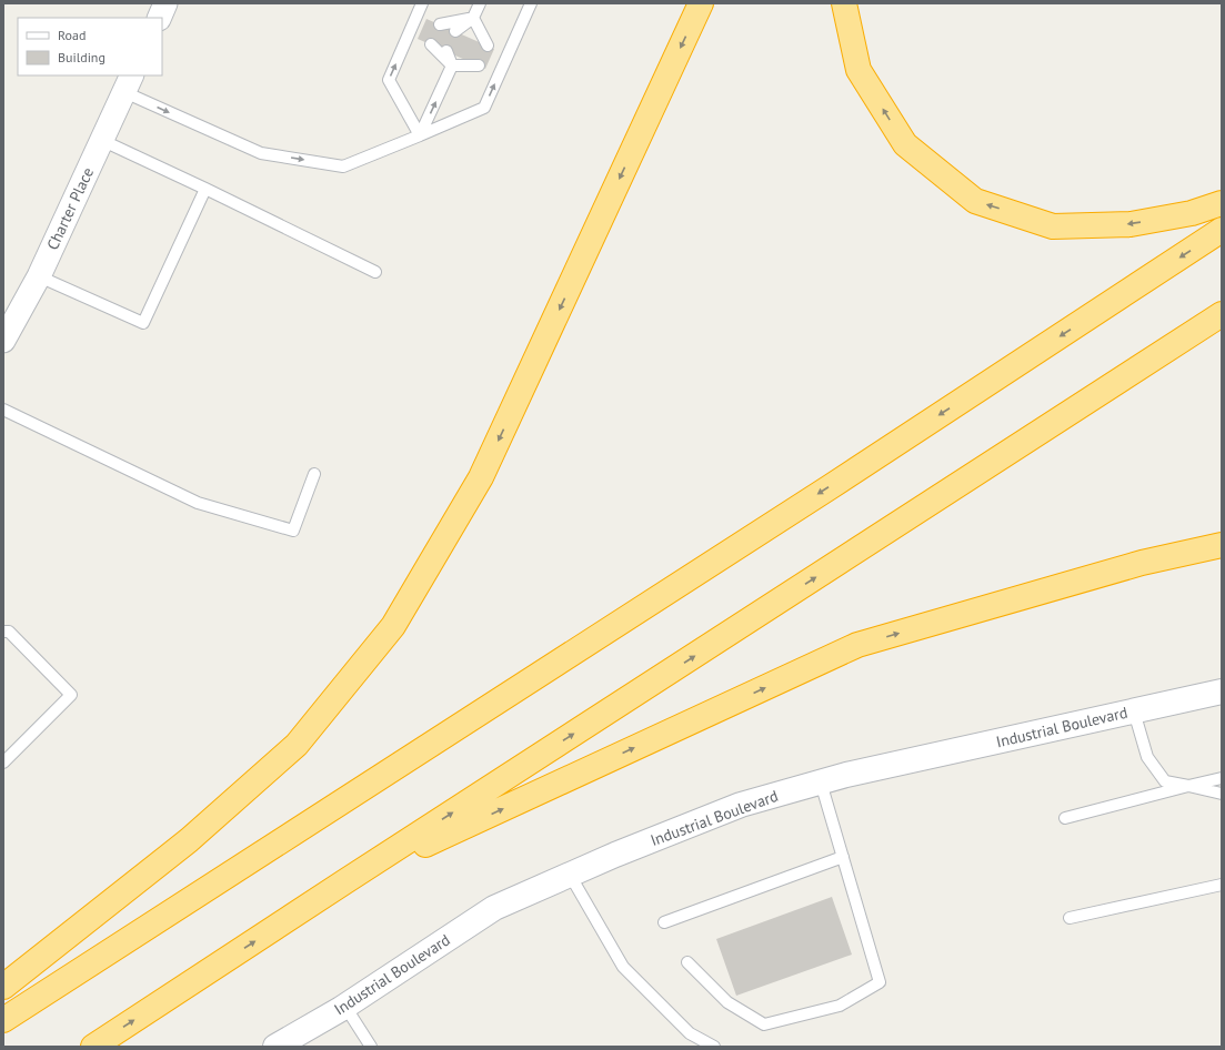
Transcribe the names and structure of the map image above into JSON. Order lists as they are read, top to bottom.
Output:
{
  "streets": {
    "street": ["Charter Place", "Industrial Boulevard"]
  },
  "legend": ["Road", "Building"]
}
